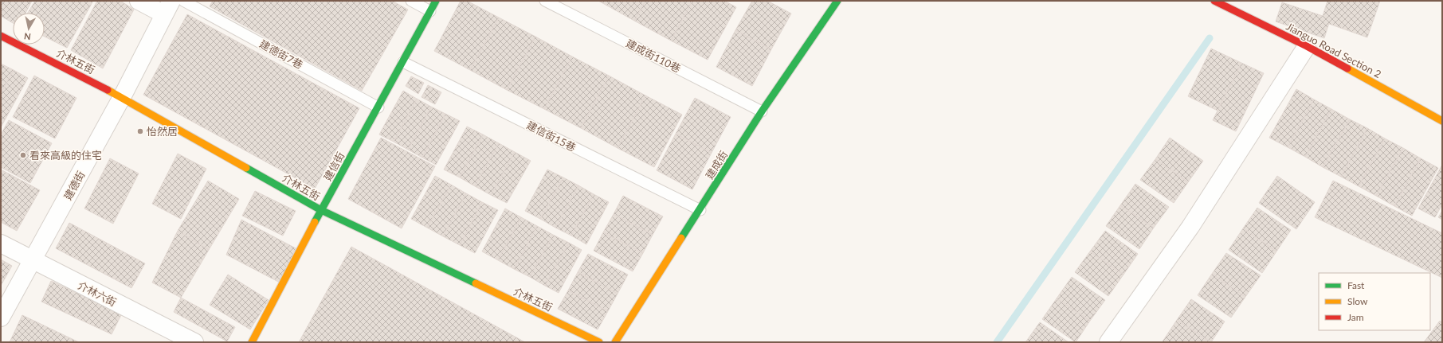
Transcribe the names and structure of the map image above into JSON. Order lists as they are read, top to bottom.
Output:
{
  "streets": {
    "street": [
      "Jianguo Road Section 2",
      "介林五街",
      "建成街",
      "建信街",
      "建德街",
      "介林六街"
    ],
    "lane": ["建德街7巷", "建成街110巷", "建信街15巷"]
  },
  "crossings": [
    ["建德街7巷", "建信街"],
    ["建成街110巷", "建成街"],
    ["介林五街", "建信街"],
    ["介林五街", "建德街"],
    ["建信街15巷", "建成街"],
    ["建信街15巷", "建信街"],
    ["建德街", "介林六街"]
  ],
  "places": ["怡然居", "看來高級的住宅"],
  "legend": ["Fast", "Slow", "Jam"],
  "north": "bottom"
}
